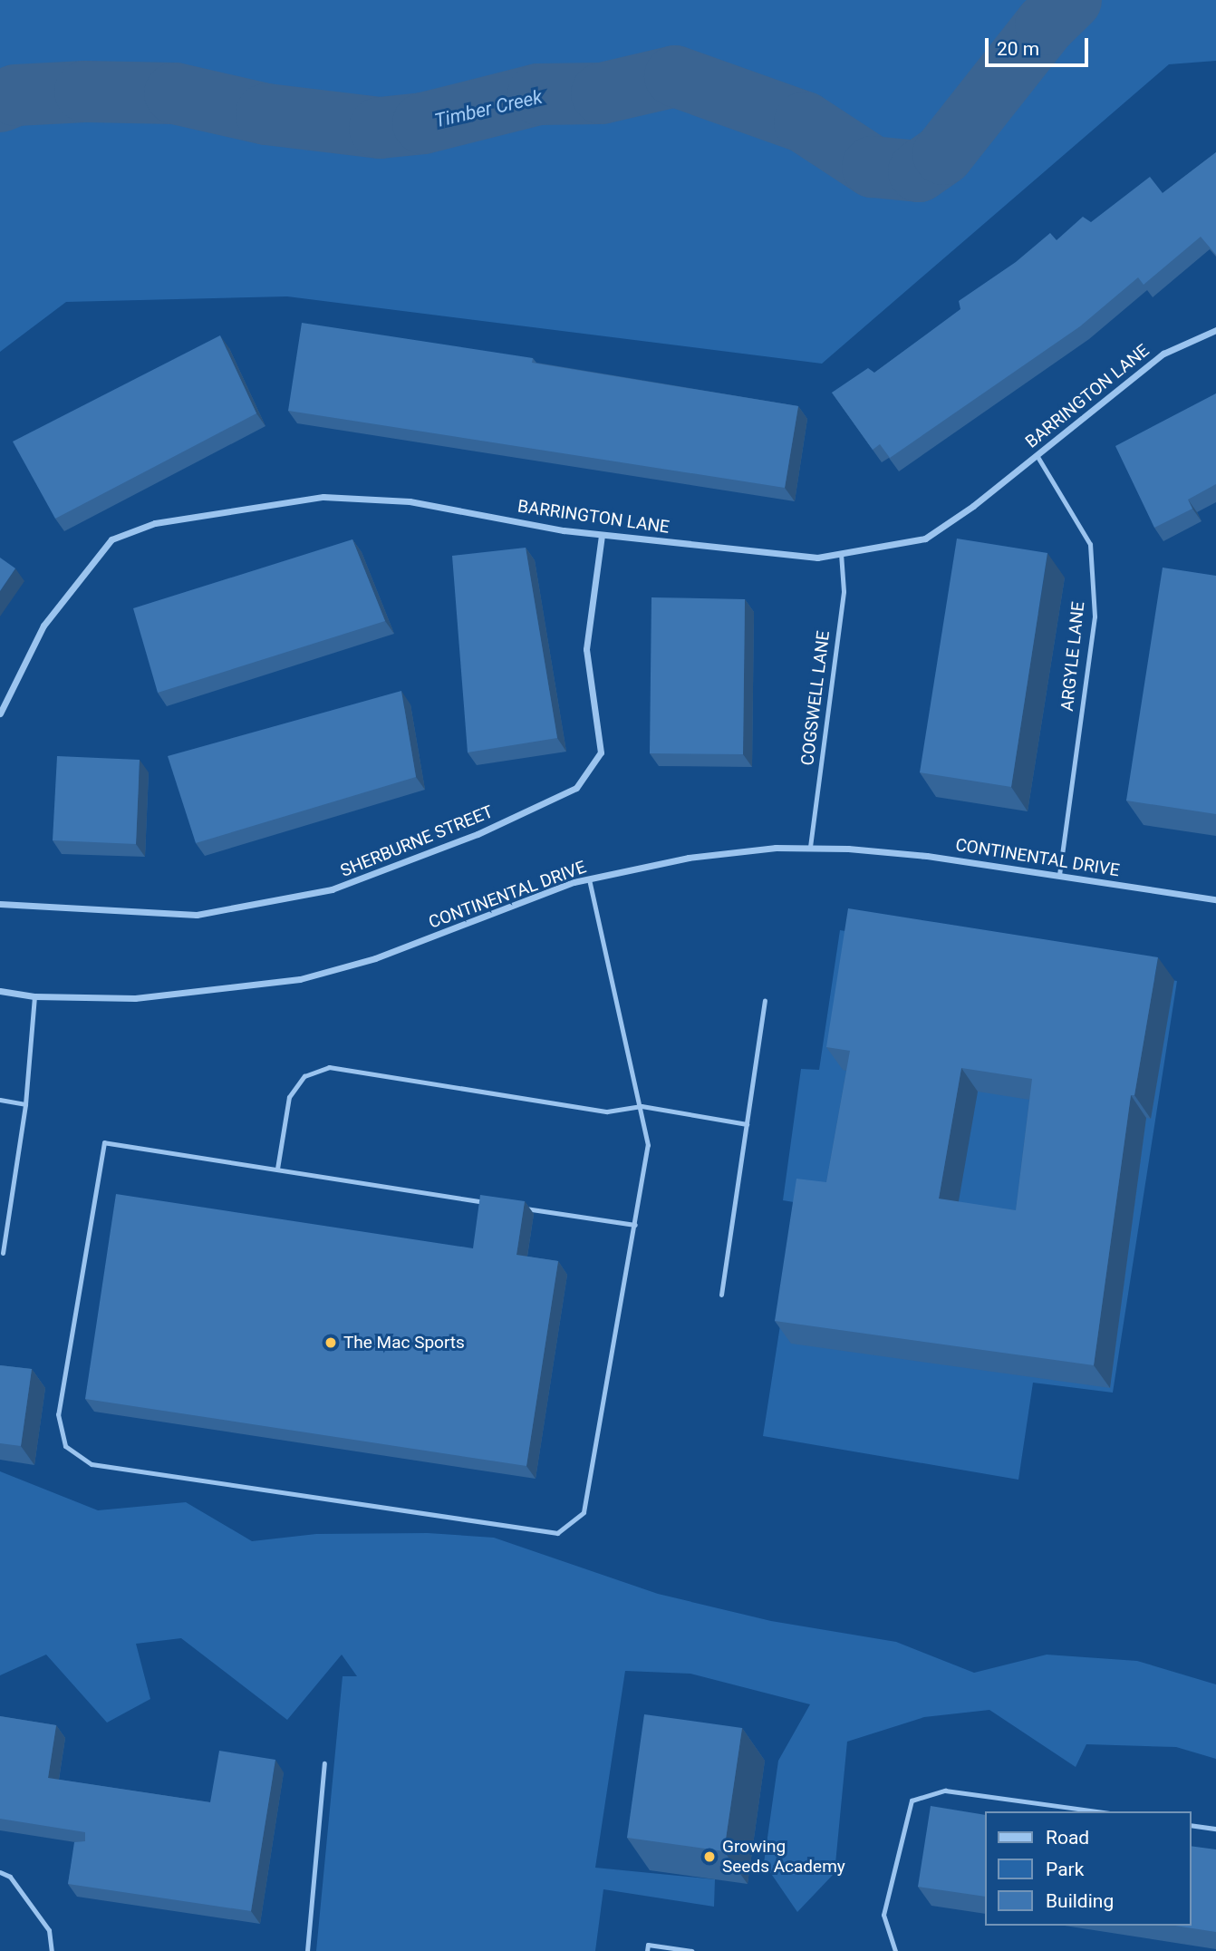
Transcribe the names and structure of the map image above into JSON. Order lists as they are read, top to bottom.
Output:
{
  "streets": {
    "street": ["BARRINGTON LANE", "SHERBURNE STREET", "CONTINENTAL DRIVE"],
    "lane": ["ARGYLE LANE", "COGSWELL LANE"]
  },
  "crossings": [
    ["BARRINGTON LANE", "ARGYLE LANE"],
    ["BARRINGTON LANE", "COGSWELL LANE"],
    ["BARRINGTON LANE", "SHERBURNE STREET"],
    ["ARGYLE LANE", "CONTINENTAL DRIVE"],
    ["COGSWELL LANE", "CONTINENTAL DRIVE"]
  ],
  "water": ["Timber Creek"],
  "places": ["The Mac Sports", "Growing Seeds Academy"],
  "legend": ["Road", "Park", "Building"],
  "scale_bar": "20 m"
}
